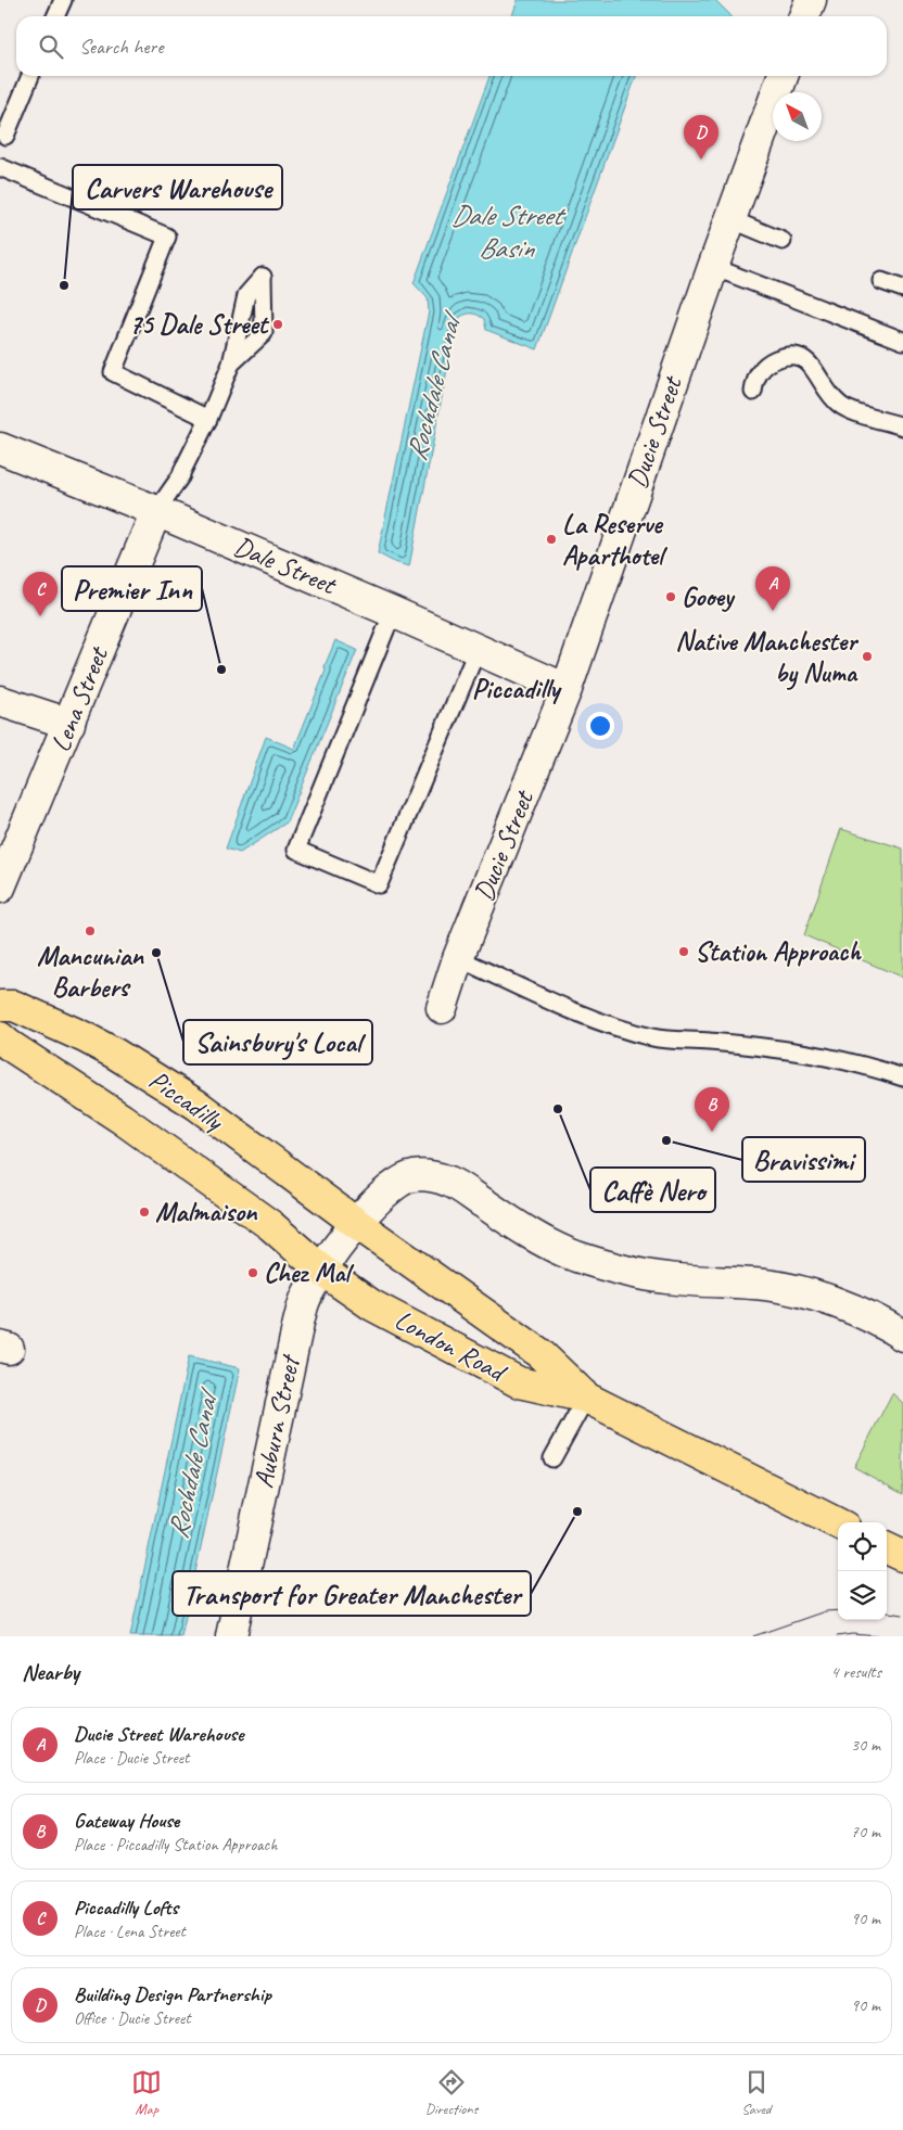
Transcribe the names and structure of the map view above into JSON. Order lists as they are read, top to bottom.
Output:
{
  "streets": {
    "main road": ["Piccadilly", "London Road"],
    "street": [
      "Ducie Street",
      "Dale Street",
      "Lena Street",
      "Auburn Street"
    ]
  },
  "crossings": [
    ["Ducie Street", "Dale Street"],
    ["Dale Street", "Lena Street"],
    ["Piccadilly", "London Road"],
    ["Piccadilly", "Auburn Street"],
    ["London Road", "Auburn Street"]
  ],
  "districts": ["Piccadilly"],
  "water": ["Dale Street Basin", "Rochdale Canal"],
  "places": [
    "Carvers Warehouse",
    "75 Dale Street",
    "La Reserve Aparthotel",
    "Gooey",
    "Native Manchester by Numa",
    "Premier Inn",
    "Mancunian Barbers",
    "Station Approach",
    "Sainsbury's Local",
    "Caffè Nero",
    "Bravissimi",
    "Malmaison",
    "Chez Mal",
    "Transport for Greater Manchester"
  ],
  "north": "top left",
  "page": {
    "search": "Search here",
    "pins": [
      "D",
      "A",
      "C",
      "B"
    ],
    "heading": ["Nearby", "4 results"],
    "list": [
      {
        "mark": "A",
        "name": "Ducie Street Warehouse",
        "note": "Place · Ducie Street",
        "value": "30 m"
      },
      {
        "mark": "B",
        "name": "Gateway House",
        "note": "Place · Piccadilly Station Approach",
        "value": "70 m"
      },
      {
        "mark": "C",
        "name": "Piccadilly Lofts",
        "note": "Place · Lena Street",
        "value": "90 m"
      },
      {
        "mark": "D",
        "name": "Building Design Partnership",
        "note": "Office · Ducie Street",
        "value": "90 m"
      }
    ],
    "nav": ["Map", "Directions", "Saved"]
  }
}
